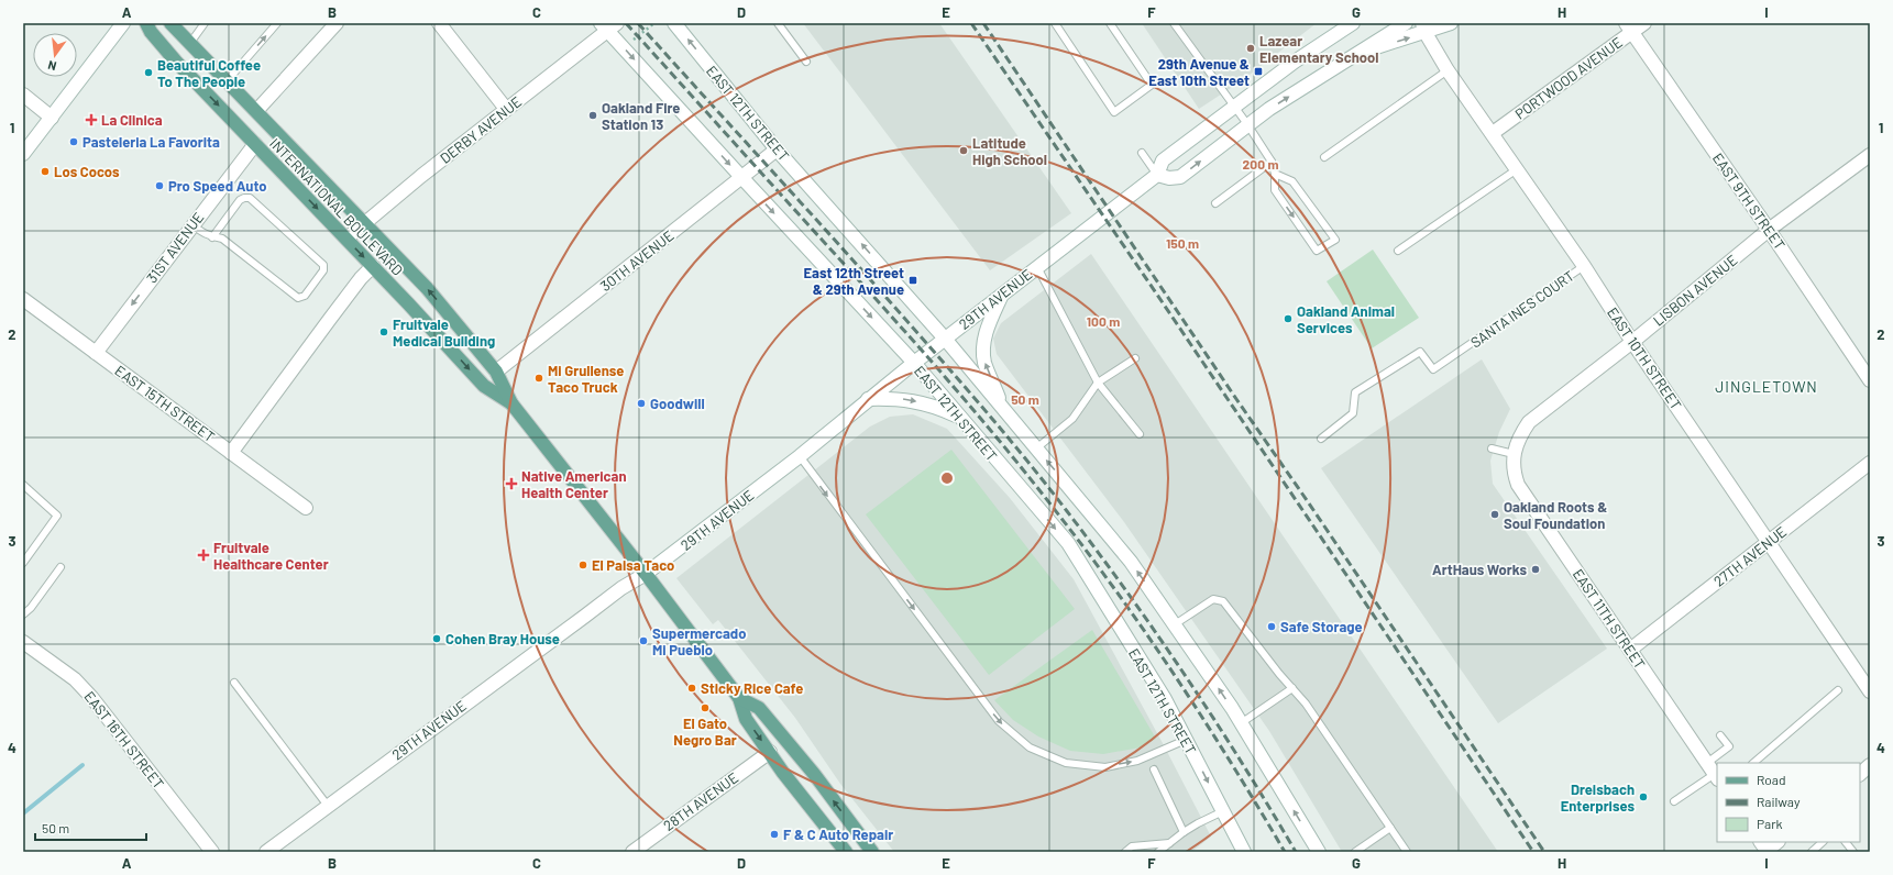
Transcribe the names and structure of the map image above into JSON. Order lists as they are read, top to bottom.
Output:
{
  "streets": {
    "main road": ["INTERNATIONAL BOULEVARD"],
    "street": [
      "PORTWOOD AVENUE",
      "EAST 12TH STREET",
      "DERBY AVENUE",
      "EAST 9TH STREET",
      "31ST AVENUE",
      "30TH AVENUE",
      "LISBON AVENUE",
      "29TH AVENUE",
      "EAST 10TH STREET",
      "EAST 15TH STREET",
      "27TH AVENUE",
      "EAST 11TH STREET",
      "EAST 16TH STREET",
      "28TH AVENUE"
    ],
    "lane": ["SANTA INES COURT"]
  },
  "crossings": [
    ["PORTWOOD AVENUE", "EAST 9TH STREET"],
    ["PORTWOOD AVENUE", "EAST 10TH STREET"],
    ["EAST 12TH STREET", "DERBY AVENUE"],
    ["EAST 12TH STREET", "30TH AVENUE"],
    ["EAST 12TH STREET", "29TH AVENUE"],
    ["DERBY AVENUE", "INTERNATIONAL BOULEVARD"],
    ["EAST 9TH STREET", "LISBON AVENUE"],
    ["INTERNATIONAL BOULEVARD", "31ST AVENUE"],
    ["INTERNATIONAL BOULEVARD", "30TH AVENUE"],
    ["INTERNATIONAL BOULEVARD", "29TH AVENUE"],
    ["INTERNATIONAL BOULEVARD", "28TH AVENUE"],
    ["31ST AVENUE", "EAST 15TH STREET"],
    ["LISBON AVENUE", "EAST 10TH STREET"],
    ["LISBON AVENUE", "EAST 11TH STREET"],
    ["SANTA INES COURT", "EAST 10TH STREET"],
    ["EAST 10TH STREET", "27TH AVENUE"],
    ["27TH AVENUE", "EAST 11TH STREET"]
  ],
  "one_way": ["31ST AVENUE"],
  "districts": ["JINGLETOWN"],
  "places": {
    "other": [
      "Lazear Elementary School",
      "Beautiful Coffee To The People",
      "Oakland Fire Station 13",
      "Pasteleria La Favorita",
      "Latitude High School",
      "Los Cocos",
      "Pro Speed Auto",
      "Oakland Animal Services",
      "Fruitvale Medical Building",
      "Mi Grullense Taco Truck",
      "Goodwill",
      "Oakland Roots & Soul Foundation",
      "El Paisa Taco",
      "ArtHaus Works",
      "Safe Storage",
      "Cohen Bray House",
      "Supermercado Mi Pueblo",
      "Sticky Rice Cafe",
      "El Gato Negro Bar",
      "Dreisbach Enterprises",
      "F & C Auto Repair"
    ],
    "transit": ["29th Avenue & East 10th Street", "East 12th Street & 29th Avenue"],
    "health": ["La Clinica", "Native American Health Center", "Fruitvale Healthcare Center"]
  },
  "legend": ["Road", "Railway", "Park"],
  "scale_bar": "50 m",
  "north": "bottom",
  "grid": {
    "columns": [
      "A",
      "B",
      "C",
      "D",
      "E",
      "F",
      "G",
      "H",
      "I"
    ],
    "rows": [
      "1",
      "2",
      "3",
      "4"
    ]
  },
  "rings": [
    "200 m",
    "150 m",
    "100 m",
    "50 m"
  ]
}
